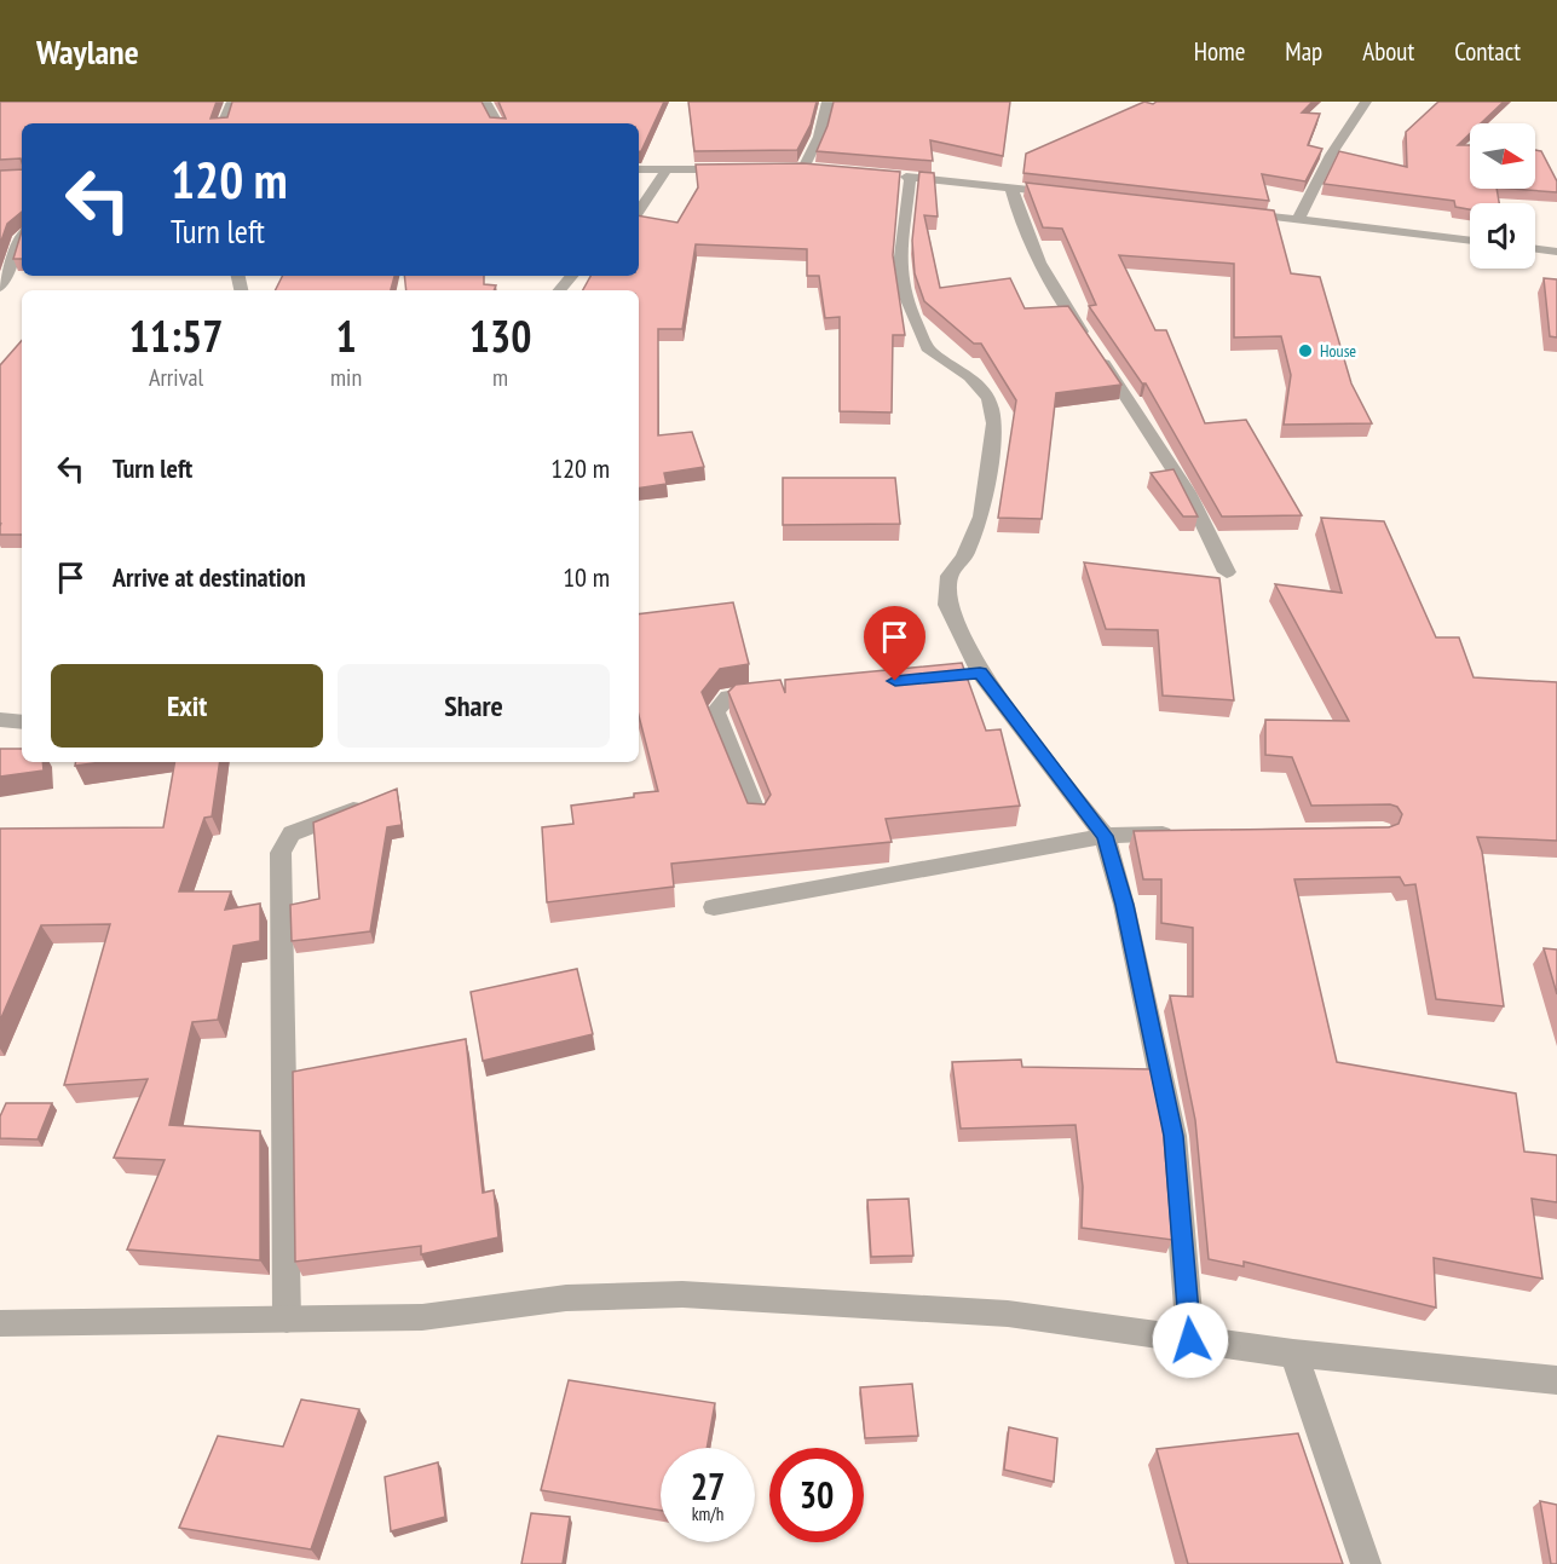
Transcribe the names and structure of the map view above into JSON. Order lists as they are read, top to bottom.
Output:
{
  "places": ["House"],
  "north": "right",
  "page": {
    "header": "Waylane",
    "nav": [
      "Home",
      "Map",
      "About",
      "Contact"
    ],
    "turn": ["120 m", "Turn left"],
    "eta": [
      "11:57",
      "Arrival",
      "1",
      "min",
      "130",
      "m"
    ],
    "list": [
      {
        "name": "Turn left",
        "value": "120 m"
      },
      {
        "name": "Arrive at destination",
        "value": "10 m"
      }
    ],
    "buttons": ["Exit", "Share"],
    "speed": "27 km/h",
    "limit": "30"
  }
}
